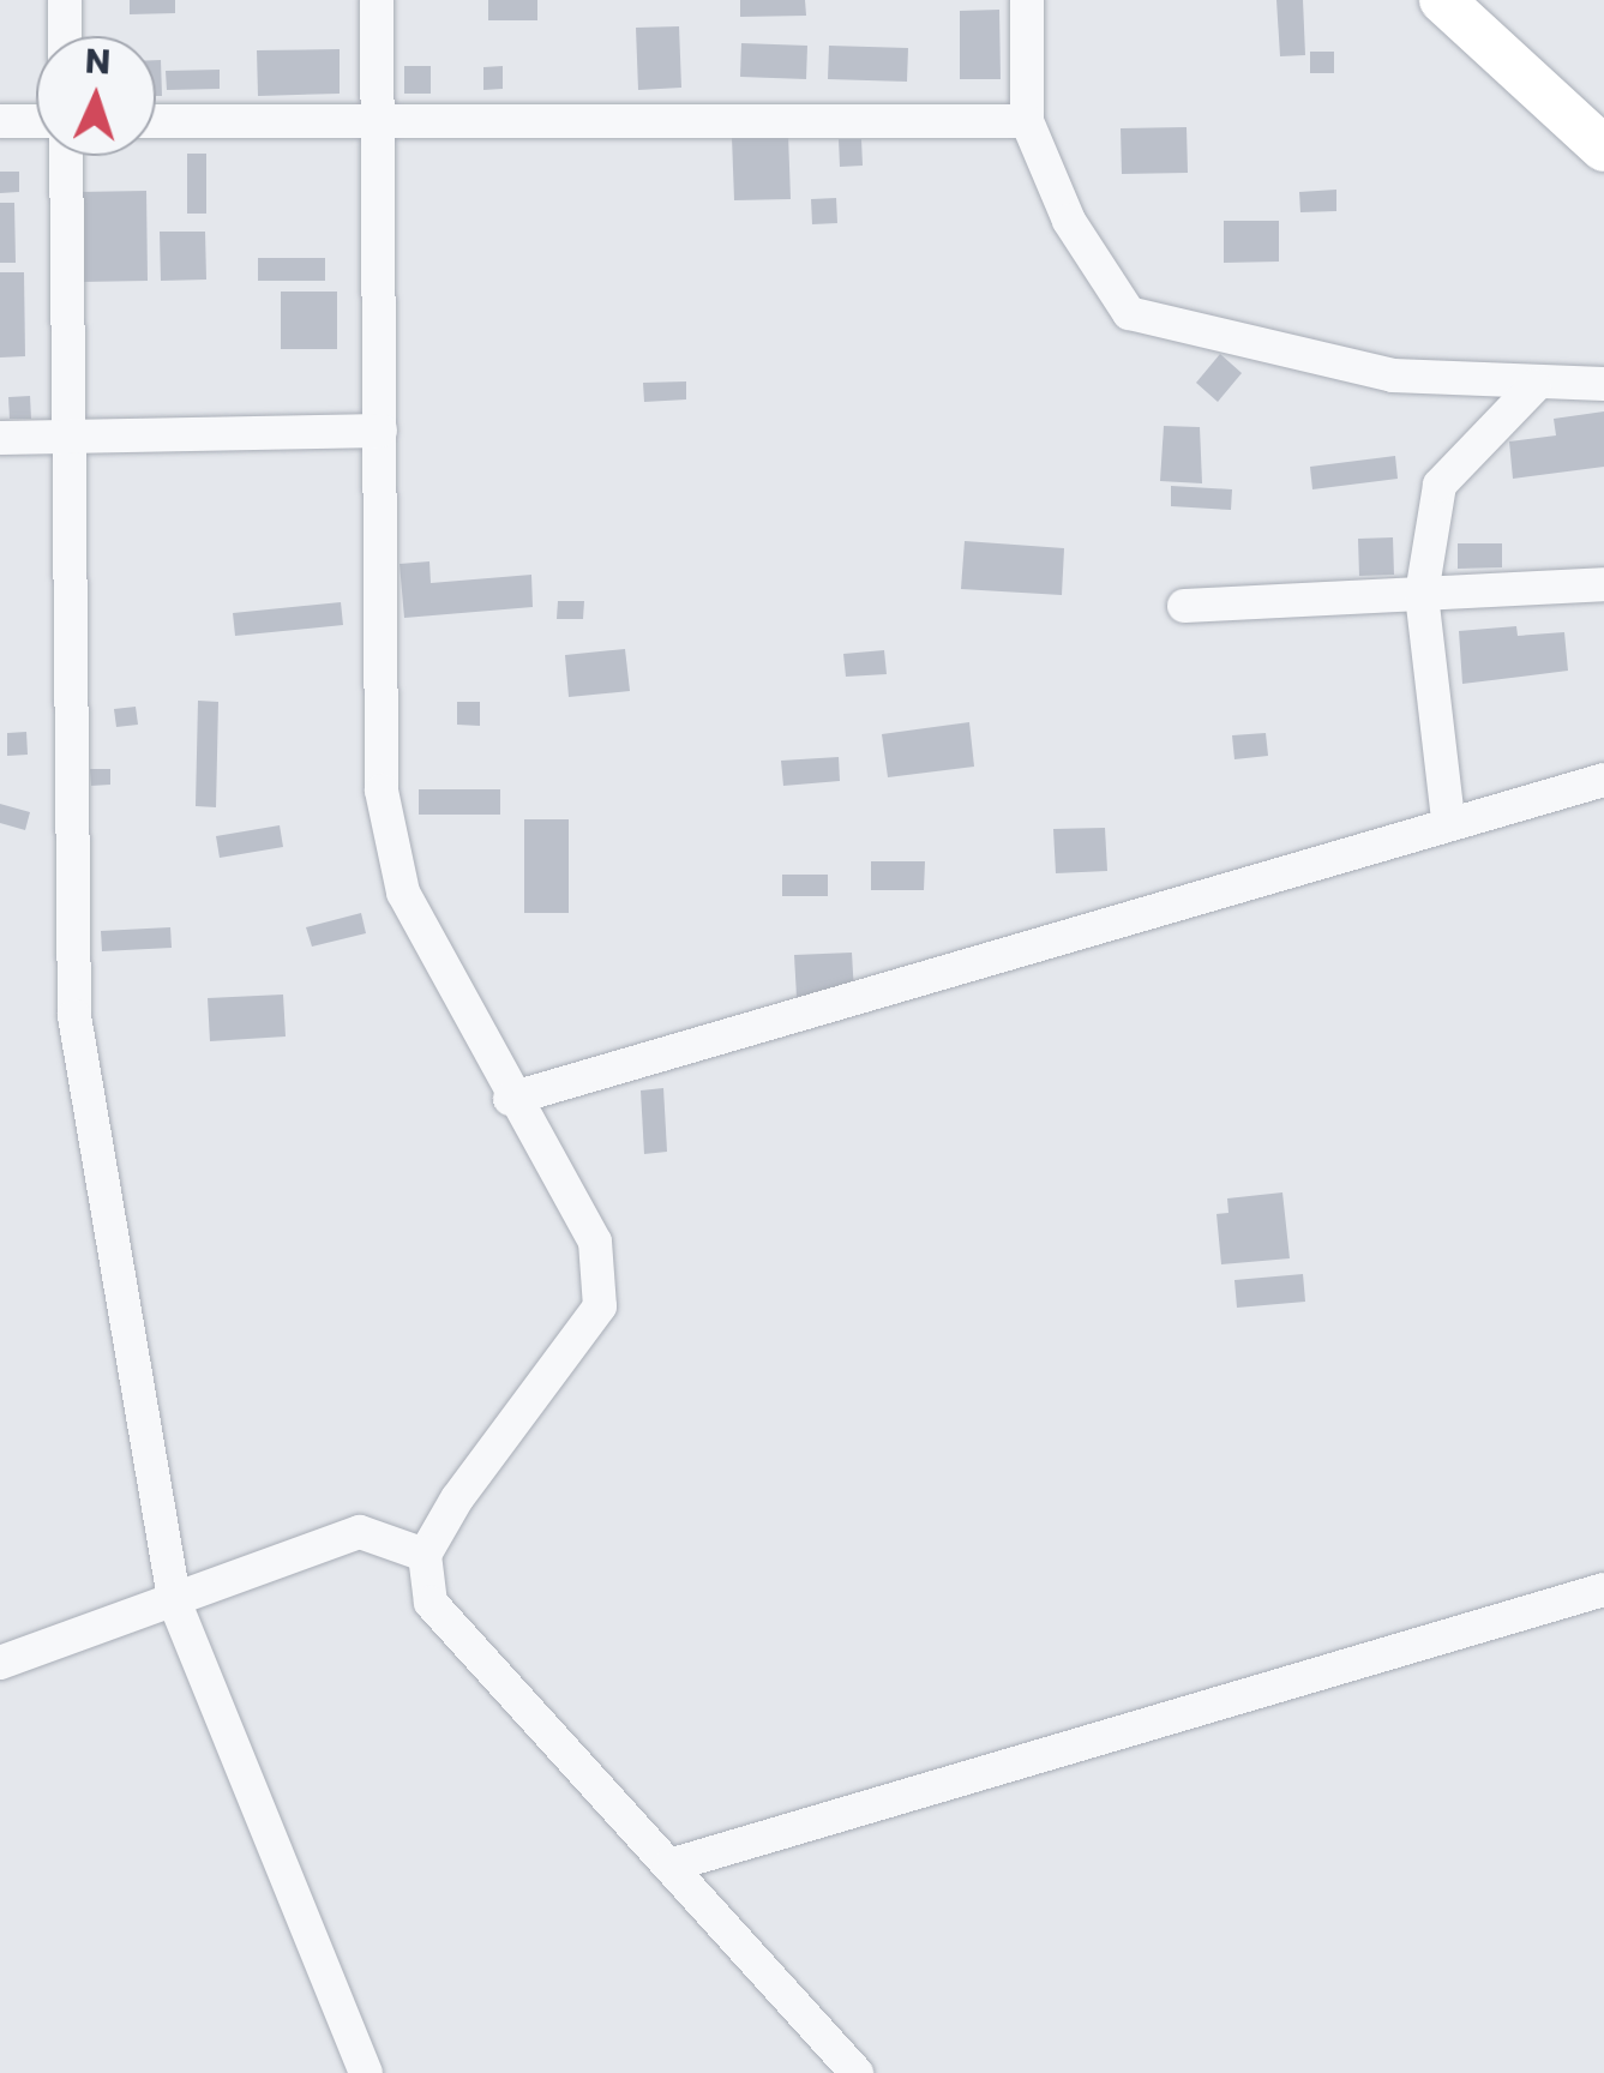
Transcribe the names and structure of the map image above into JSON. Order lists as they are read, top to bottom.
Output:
{
  "north": "top"
}
